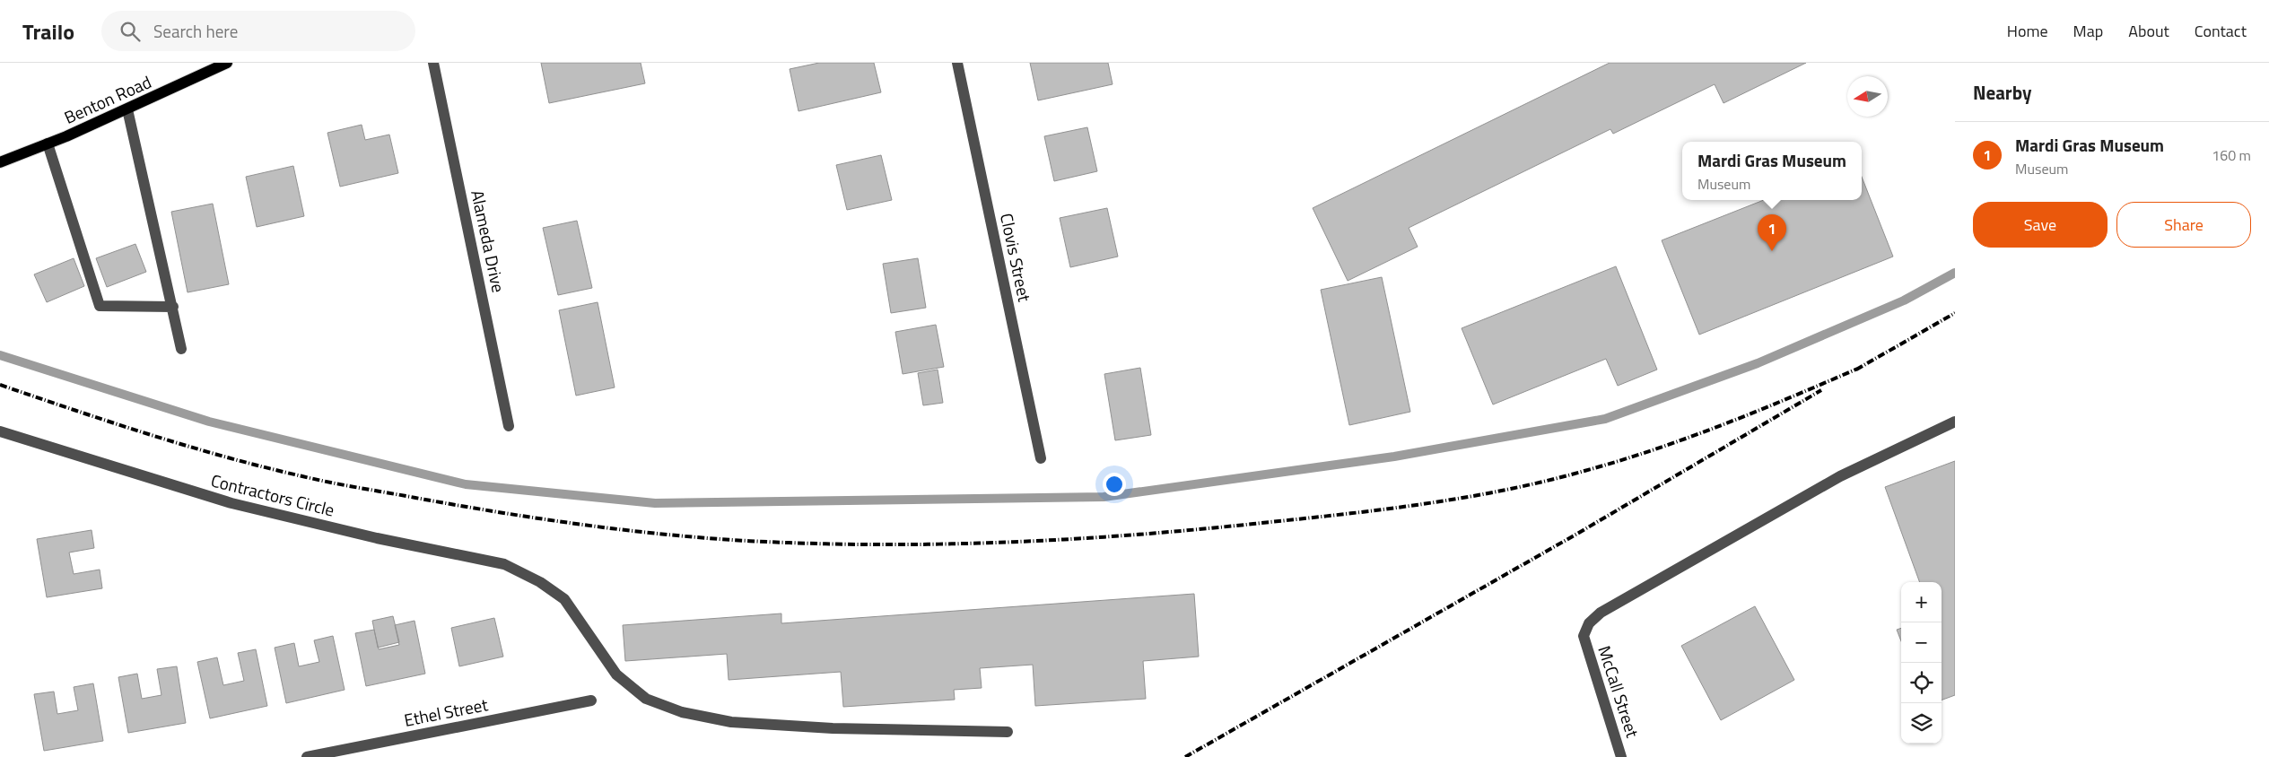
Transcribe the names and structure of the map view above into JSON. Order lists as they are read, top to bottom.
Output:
{
  "streets": {
    "main road": ["Benton Road"],
    "street": [
      "Alameda Drive",
      "Clovis Street",
      "Contractors Circle",
      "McCall Street",
      "Ethel Street"
    ]
  },
  "north": "left",
  "page": {
    "header": "Trailo",
    "search": "Search here",
    "nav": [
      "Home",
      "Map",
      "About",
      "Contact"
    ],
    "heading": "Nearby",
    "list": [
      {
        "mark": "1",
        "name": "Mardi Gras Museum",
        "note": "Museum",
        "value": "160 m"
      }
    ],
    "popup": ["Mardi Gras Museum", "Museum"],
    "buttons": ["Save", "Share"],
    "pins": "1",
    "map_buttons": ["+", "−"]
  }
}
